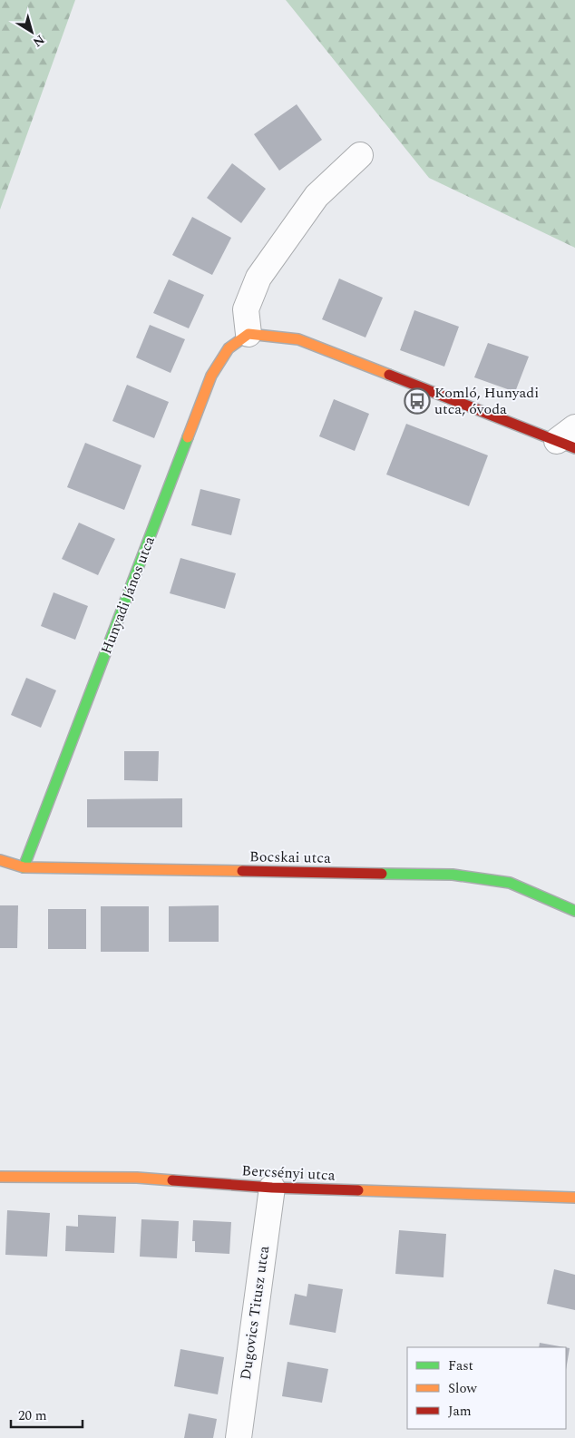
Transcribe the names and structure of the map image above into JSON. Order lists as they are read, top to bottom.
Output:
{
  "streets": {
    "street": [
      "Hunyadi János utca",
      "Bocskai utca",
      "Bercsényi utca",
      "Dugovics Titusz utca"
    ]
  },
  "crossings": [
    ["Hunyadi János utca", "Bocskai utca"],
    ["Bercsényi utca", "Dugovics Titusz utca"]
  ],
  "places": {
    "bus stop": ["Komló, Hunyadi utca, óvoda"]
  },
  "legend": ["Fast", "Slow", "Jam"],
  "scale_bar": "20 m",
  "north": "bottom right"
}
